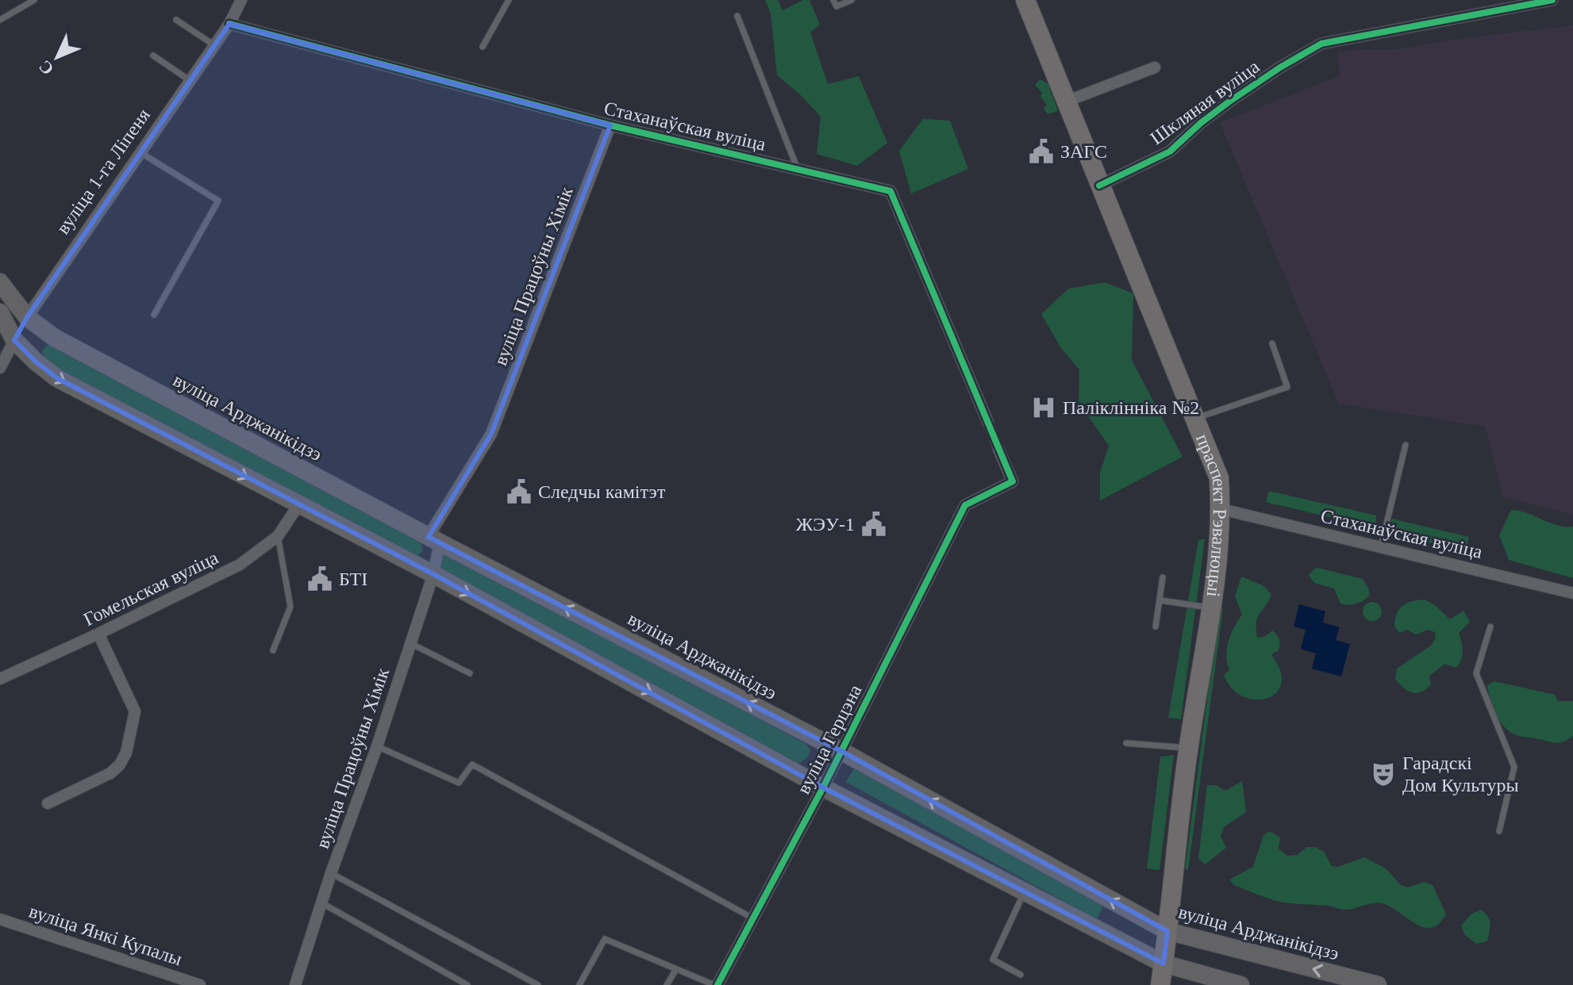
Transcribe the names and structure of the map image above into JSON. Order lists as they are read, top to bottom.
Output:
{
  "streets": {
    "main road": ["вуліца 1-га Ліпеня", "вуліца Арджанікідзэ", "праспект Рэвалюцыі"],
    "street": [
      "Шкляная вуліца",
      "Стаханаўская вуліца",
      "вуліца Працоўны Хімік",
      "Гомельская вуліца",
      "вуліца Герцэна",
      "вуліца Янкі Купалы"
    ]
  },
  "crossings": [
    ["Шкляная вуліца", "праспект Рэвалюцыі"],
    ["Стаханаўская вуліца", "вуліца 1-га Ліпеня"],
    ["Стаханаўская вуліца", "вуліца Працоўны Хімік"],
    ["Стаханаўская вуліца", "праспект Рэвалюцыі"],
    ["вуліца 1-га Ліпеня", "вуліца Арджанікідзэ"],
    ["вуліца Працоўны Хімік", "вуліца Арджанікідзэ"],
    ["вуліца Арджанікідзэ", "праспект Рэвалюцыі"],
    ["вуліца Арджанікідзэ", "вуліца Герцэна"]
  ],
  "places": {
    "public building": [
      "ЗАГС",
      "Следчы камітэт",
      "ЖЭУ-1",
      "БТІ"
    ],
    "hospital": ["Паліклінніка №2"],
    "theatre": ["Гарадскі Дом Культуры"]
  },
  "north": "bottom left"
}
